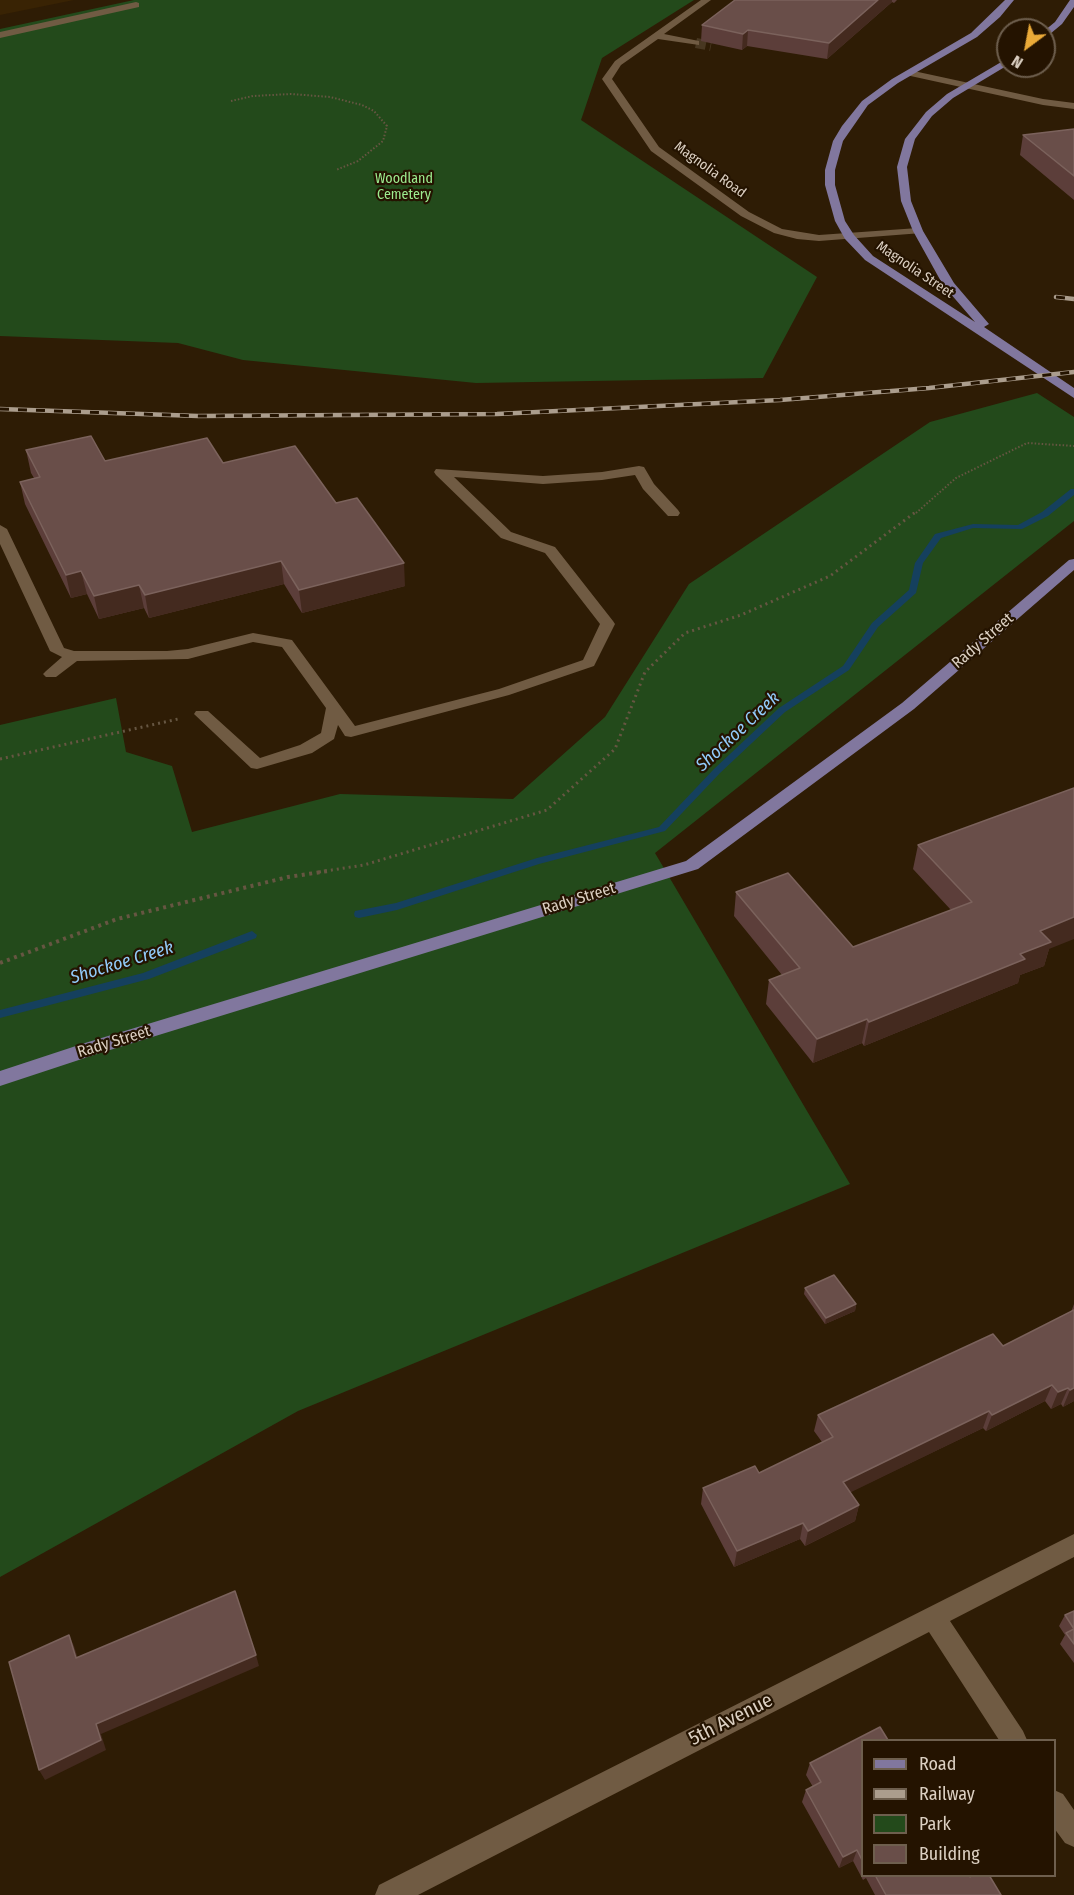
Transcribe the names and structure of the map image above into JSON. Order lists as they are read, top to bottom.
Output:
{
  "streets": {
    "main road": ["Magnolia Street", "Rady Street"],
    "street": ["Magnolia Road", "5th Avenue"]
  },
  "crossings": [
    ["Magnolia Road", "Magnolia Street"]
  ],
  "water": ["Shockoe Creek"],
  "parks": ["Woodland Cemetery"],
  "legend": [
    "Road",
    "Railway",
    "Park",
    "Building"
  ],
  "north": "bottom left"
}
